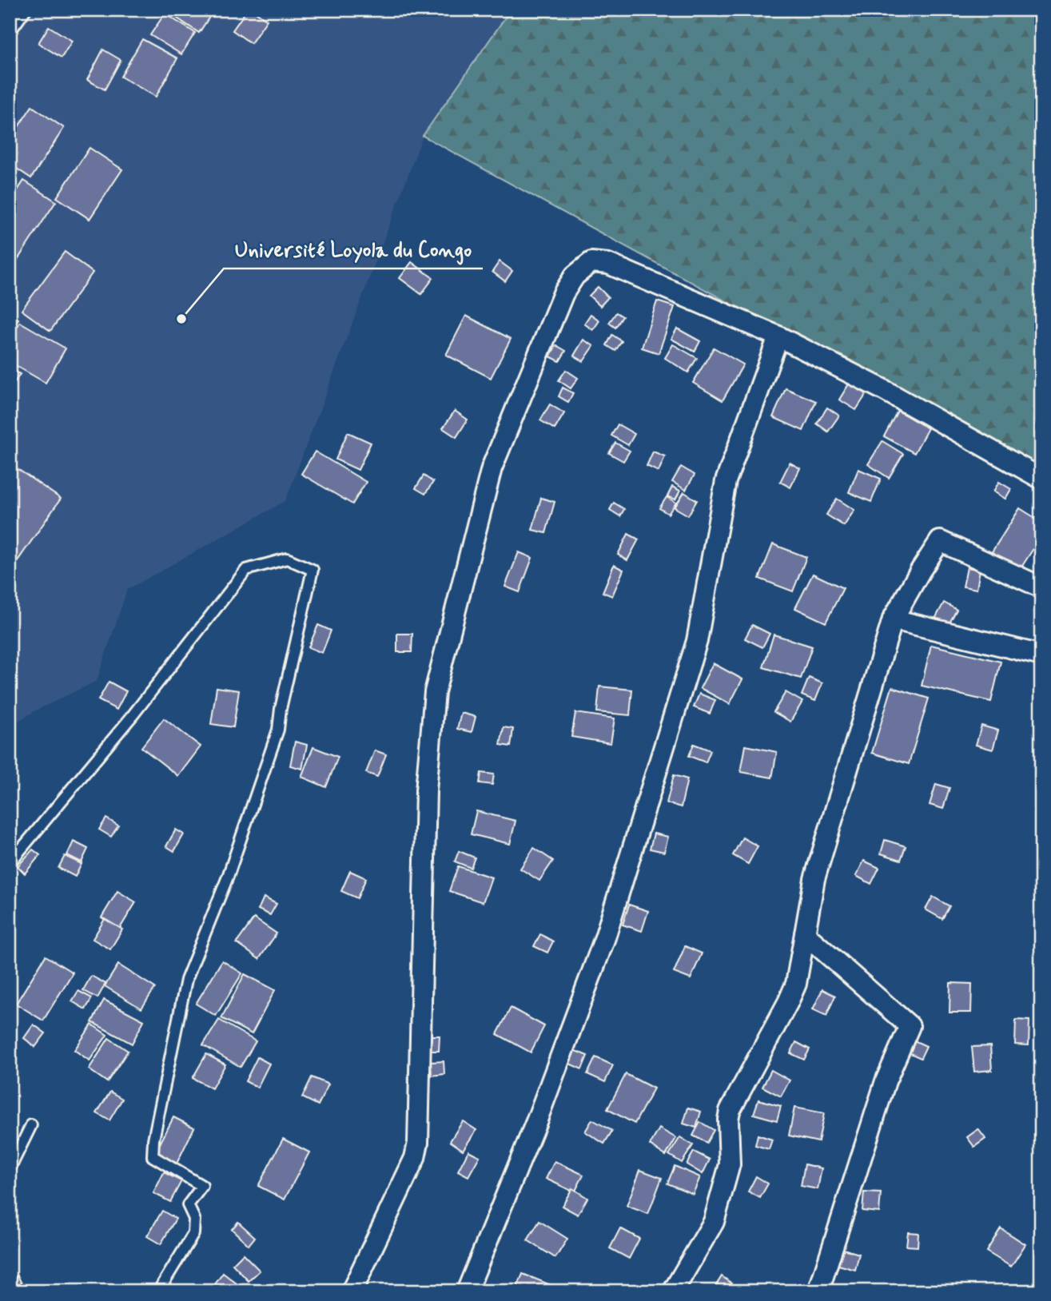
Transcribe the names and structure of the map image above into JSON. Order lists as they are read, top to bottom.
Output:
{
  "places": ["Université Loyola du Congo"]
}
